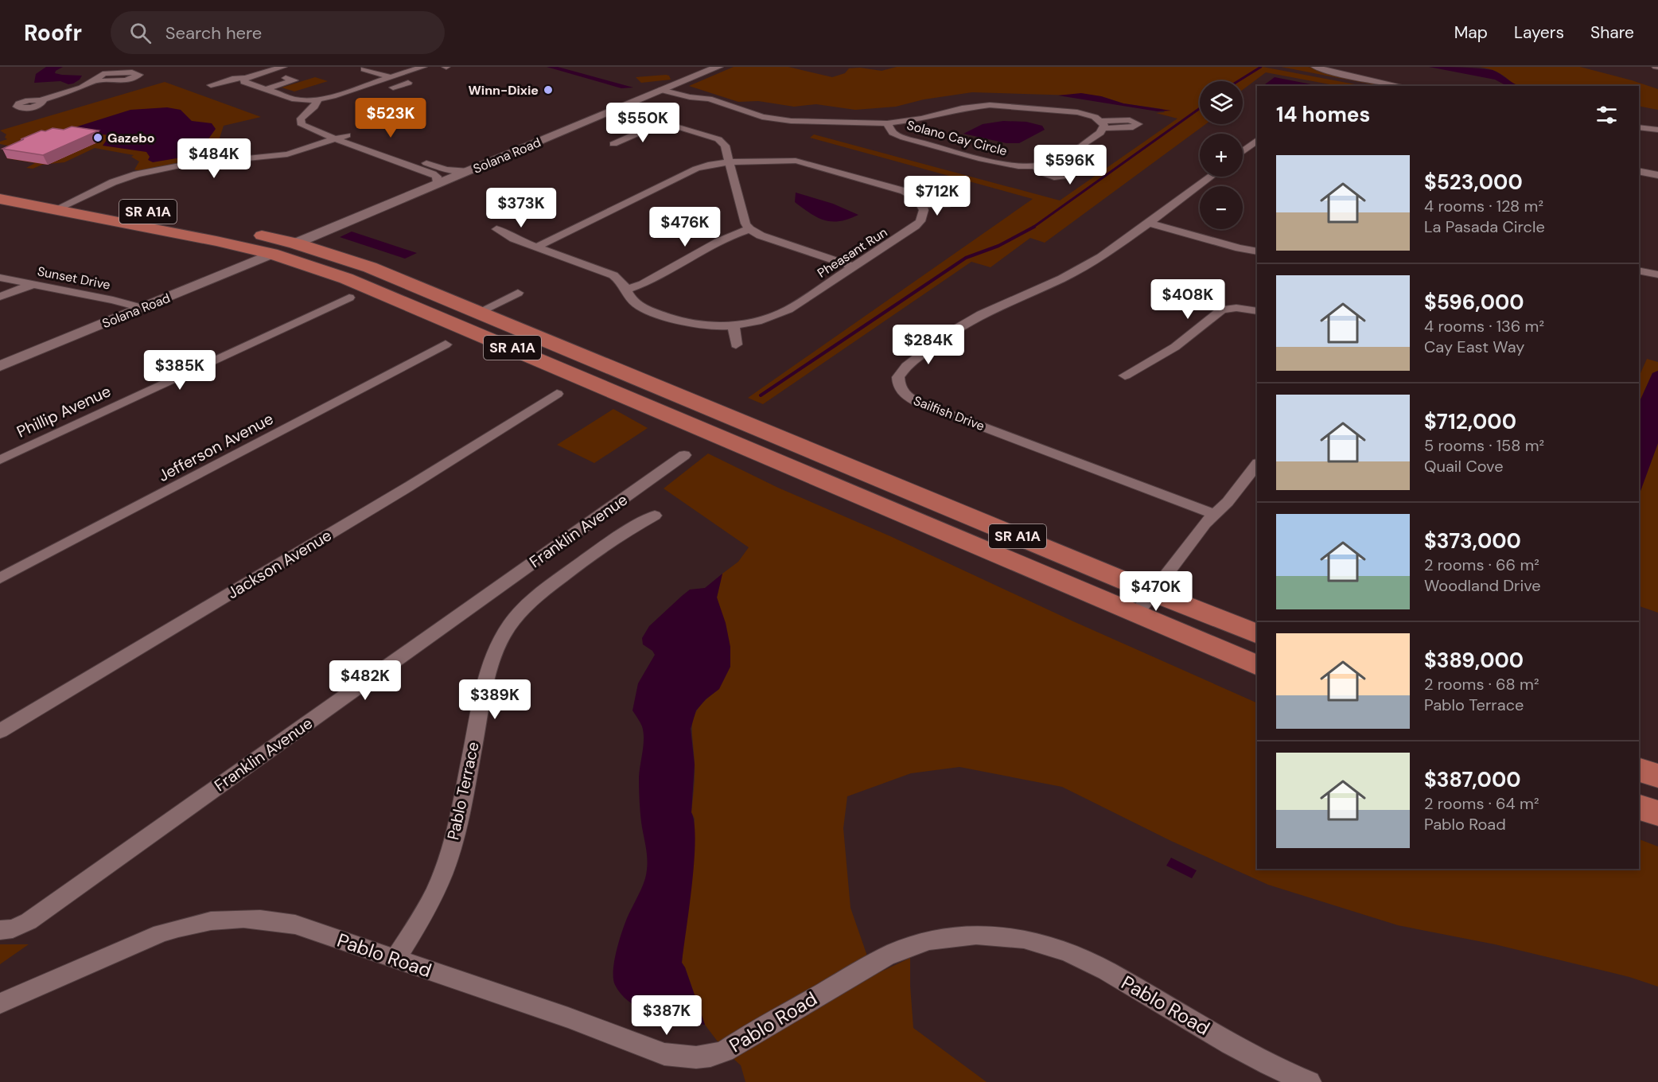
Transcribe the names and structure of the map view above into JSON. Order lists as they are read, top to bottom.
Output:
{
  "streets": {
    "main road": ["SR A1A"],
    "street": [
      "Solano Cay Circle",
      "Solana Road",
      "Pheasant Run",
      "Sunset Drive",
      "Phillip Avenue",
      "Sailfish Drive",
      "Jefferson Avenue",
      "Franklin Avenue",
      "Jackson Avenue",
      "Pablo Terrace",
      "Pablo Road"
    ]
  },
  "crossings": [
    ["Solano Cay Circle", "Solana Road"],
    ["Solana Road", "SR A1A"],
    ["Solana Road", "Sunset Drive"],
    ["Pablo Terrace", "Pablo Road"]
  ],
  "places": ["Winn-Dixie", "Gazebo"],
  "page": {
    "header": "Roofr",
    "search": "Search here",
    "nav": ["Map", "Layers", "Share"],
    "map_buttons": ["+", "−"],
    "heading": "14 homes",
    "price": [
      "$523K",
      "$550K",
      "$484K",
      "$596K",
      "$712K",
      "$373K",
      "$476K",
      "$408K",
      "$284K",
      "$385K",
      "$470K",
      "$482K",
      "$389K",
      "$387K"
    ],
    "list": [
      {
        "name": "$523,000",
        "note": "4 rooms · 128 m² · La Pasada Circle"
      },
      {
        "name": "$596,000",
        "note": "4 rooms · 136 m² · Cay East Way"
      },
      {
        "name": "$712,000",
        "note": "5 rooms · 158 m² · Quail Cove"
      },
      {
        "name": "$373,000",
        "note": "2 rooms · 66 m² · Woodland Drive"
      },
      {
        "name": "$389,000",
        "note": "2 rooms · 68 m² · Pablo Terrace"
      },
      {
        "name": "$387,000",
        "note": "2 rooms · 64 m² · Pablo Road"
      }
    ]
  }
}
